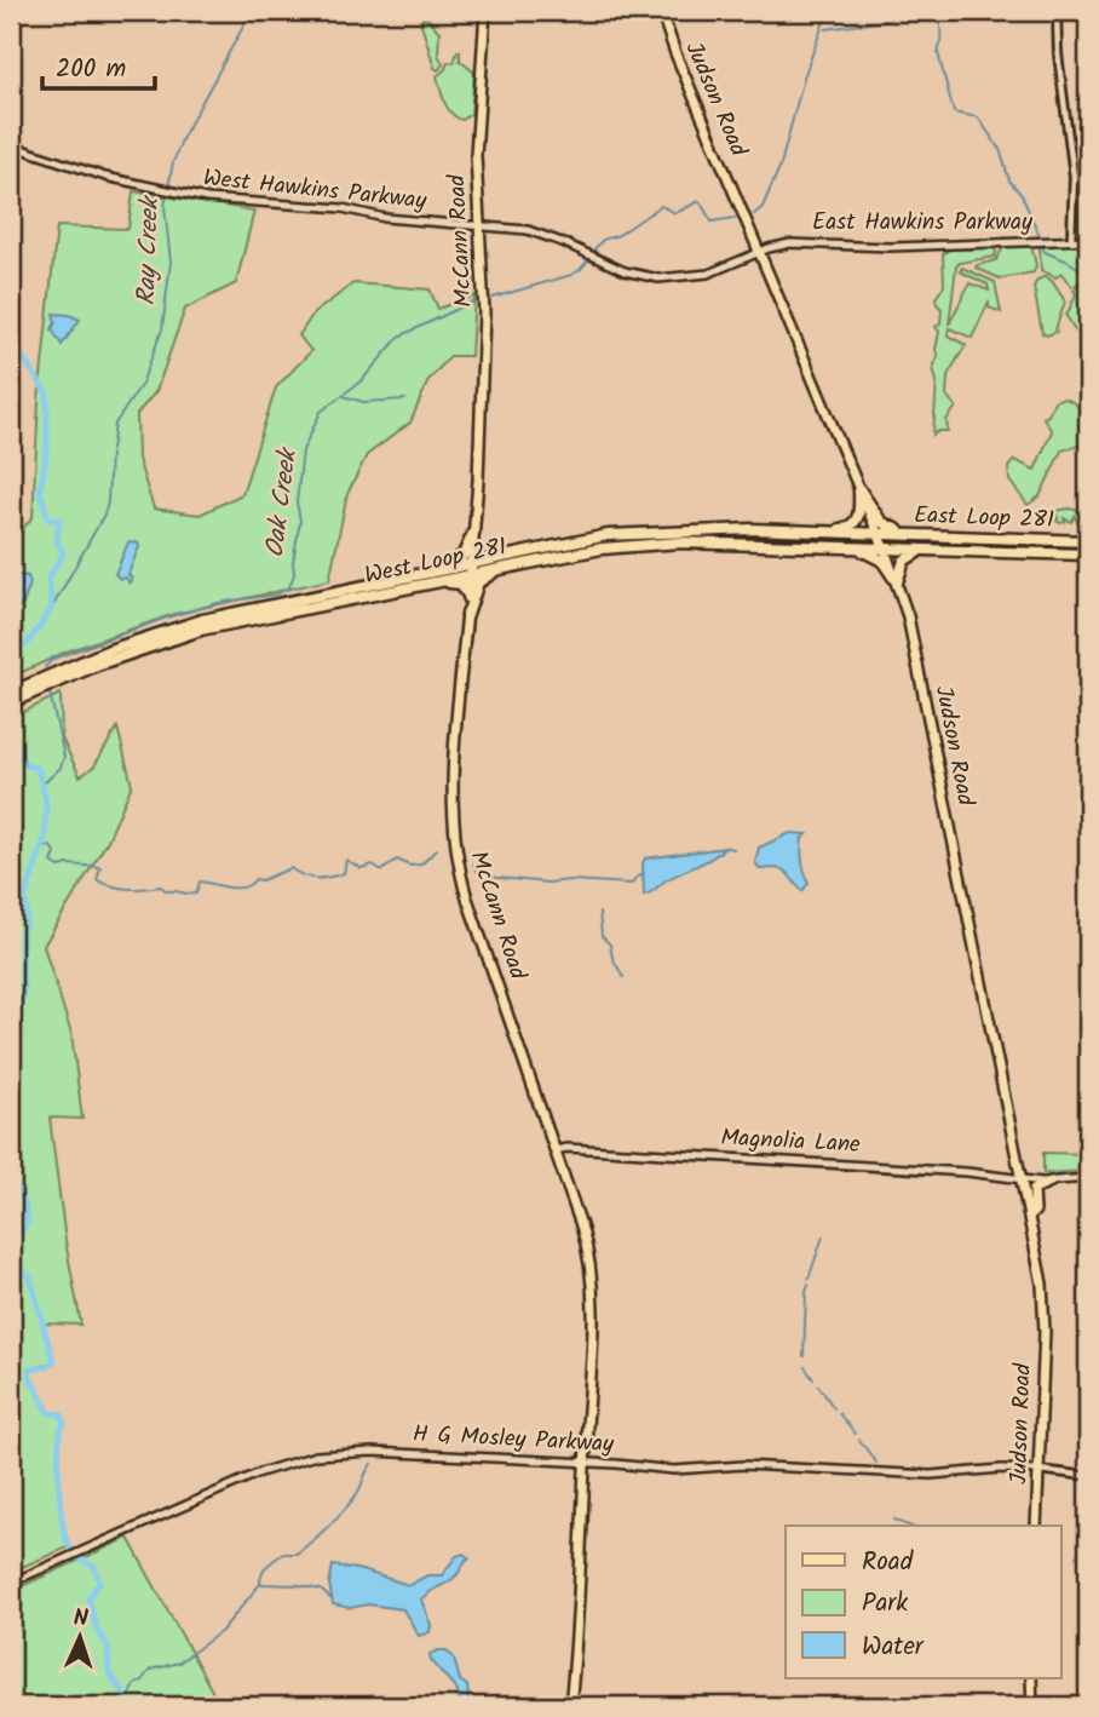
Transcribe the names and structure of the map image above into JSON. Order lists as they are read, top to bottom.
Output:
{
  "streets": {
    "highway": ["East Loop 281", "West Loop 281"],
    "main road": [
      "Judson Road",
      "West Hawkins Parkway",
      "East Hawkins Parkway",
      "McCann Road",
      "Magnolia Lane",
      "H G Mosley Parkway"
    ]
  },
  "crossings": [
    ["Judson Road", "West Hawkins Parkway"],
    ["Judson Road", "East Hawkins Parkway"],
    ["Judson Road", "East Loop 281"],
    ["Judson Road", "West Loop 281"],
    ["Judson Road", "Magnolia Lane"],
    ["Judson Road", "H G Mosley Parkway"],
    ["West Hawkins Parkway", "East Hawkins Parkway"],
    ["West Hawkins Parkway", "McCann Road"],
    ["McCann Road", "West Loop 281"],
    ["McCann Road", "Magnolia Lane"],
    ["McCann Road", "H G Mosley Parkway"],
    ["East Loop 281", "West Loop 281"]
  ],
  "water": ["Ray Creek", "Oak Creek"],
  "legend": ["Road", "Park", "Water"],
  "scale_bar": "200 m",
  "north": "top"
}
